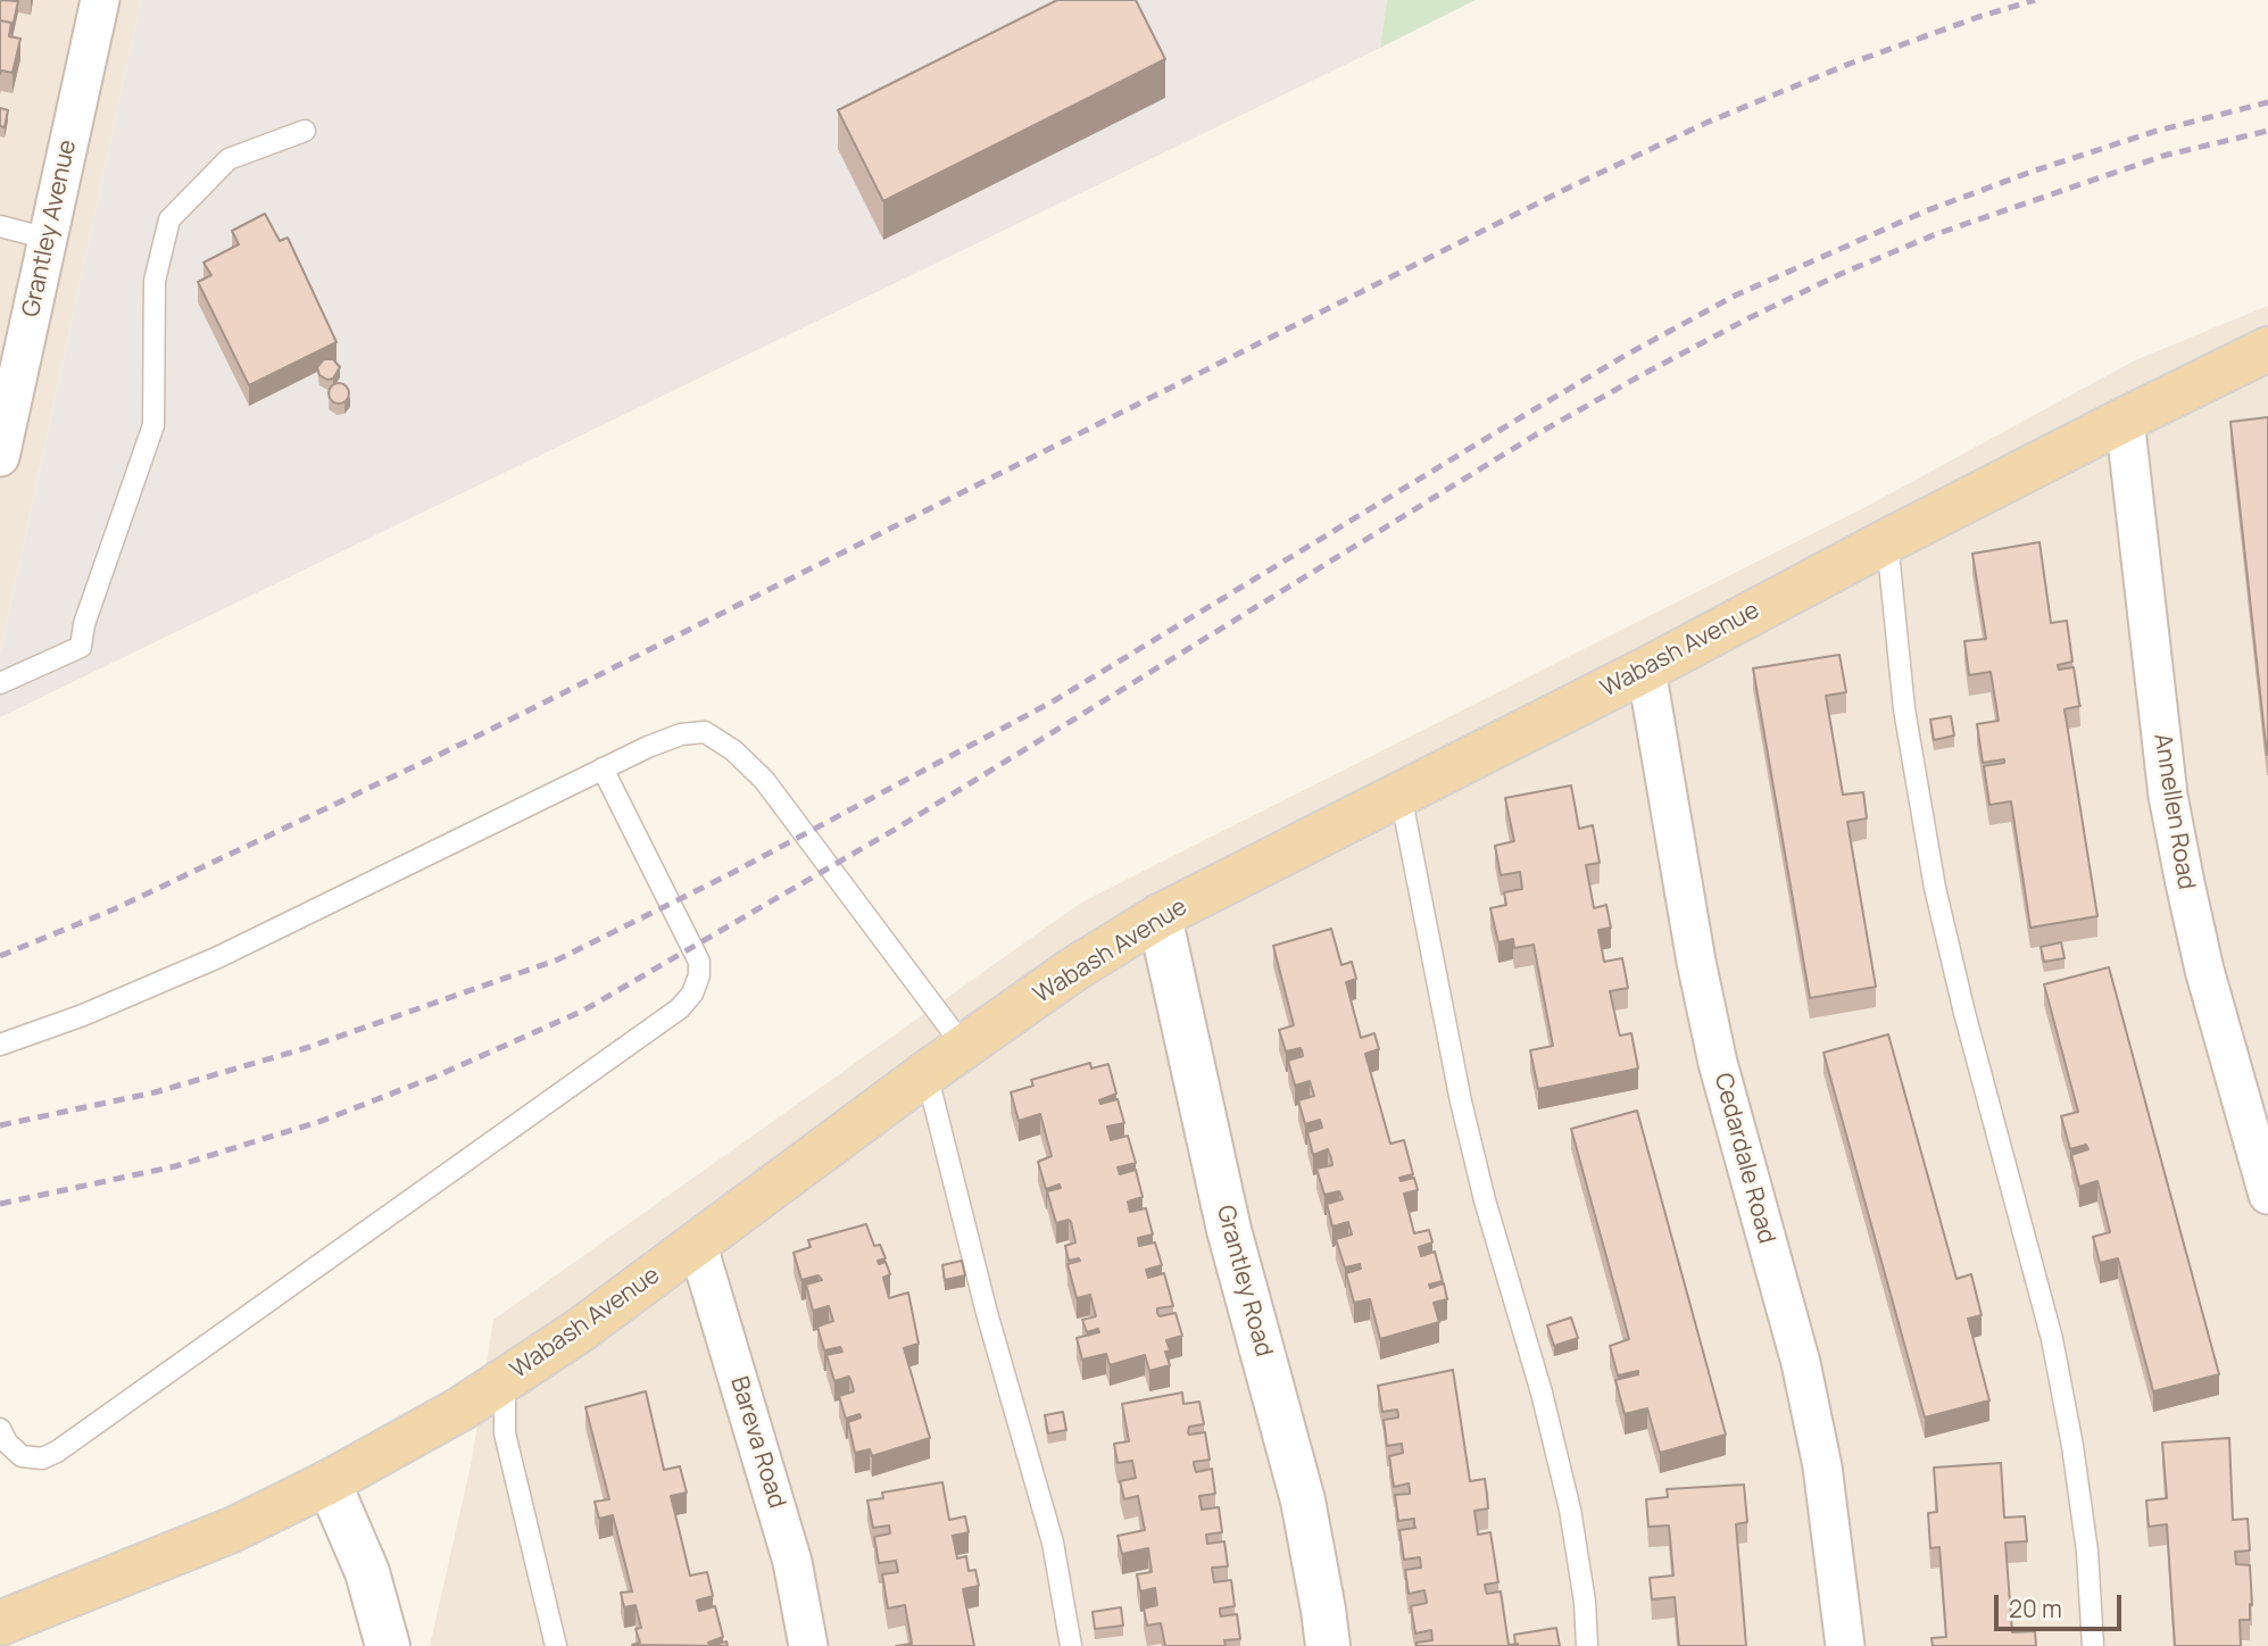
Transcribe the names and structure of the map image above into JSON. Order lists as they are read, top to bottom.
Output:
{
  "streets": {
    "main road": ["Wabash Avenue"],
    "street": [
      "Grantley Avenue",
      "Annellen Road",
      "Cedardale Road",
      "Grantley Road",
      "Bareva Road"
    ]
  },
  "crossings": [
    ["Wabash Avenue", "Annellen Road"],
    ["Wabash Avenue", "Cedardale Road"],
    ["Wabash Avenue", "Grantley Road"],
    ["Wabash Avenue", "Bareva Road"]
  ],
  "scale_bar": "20 m"
}
